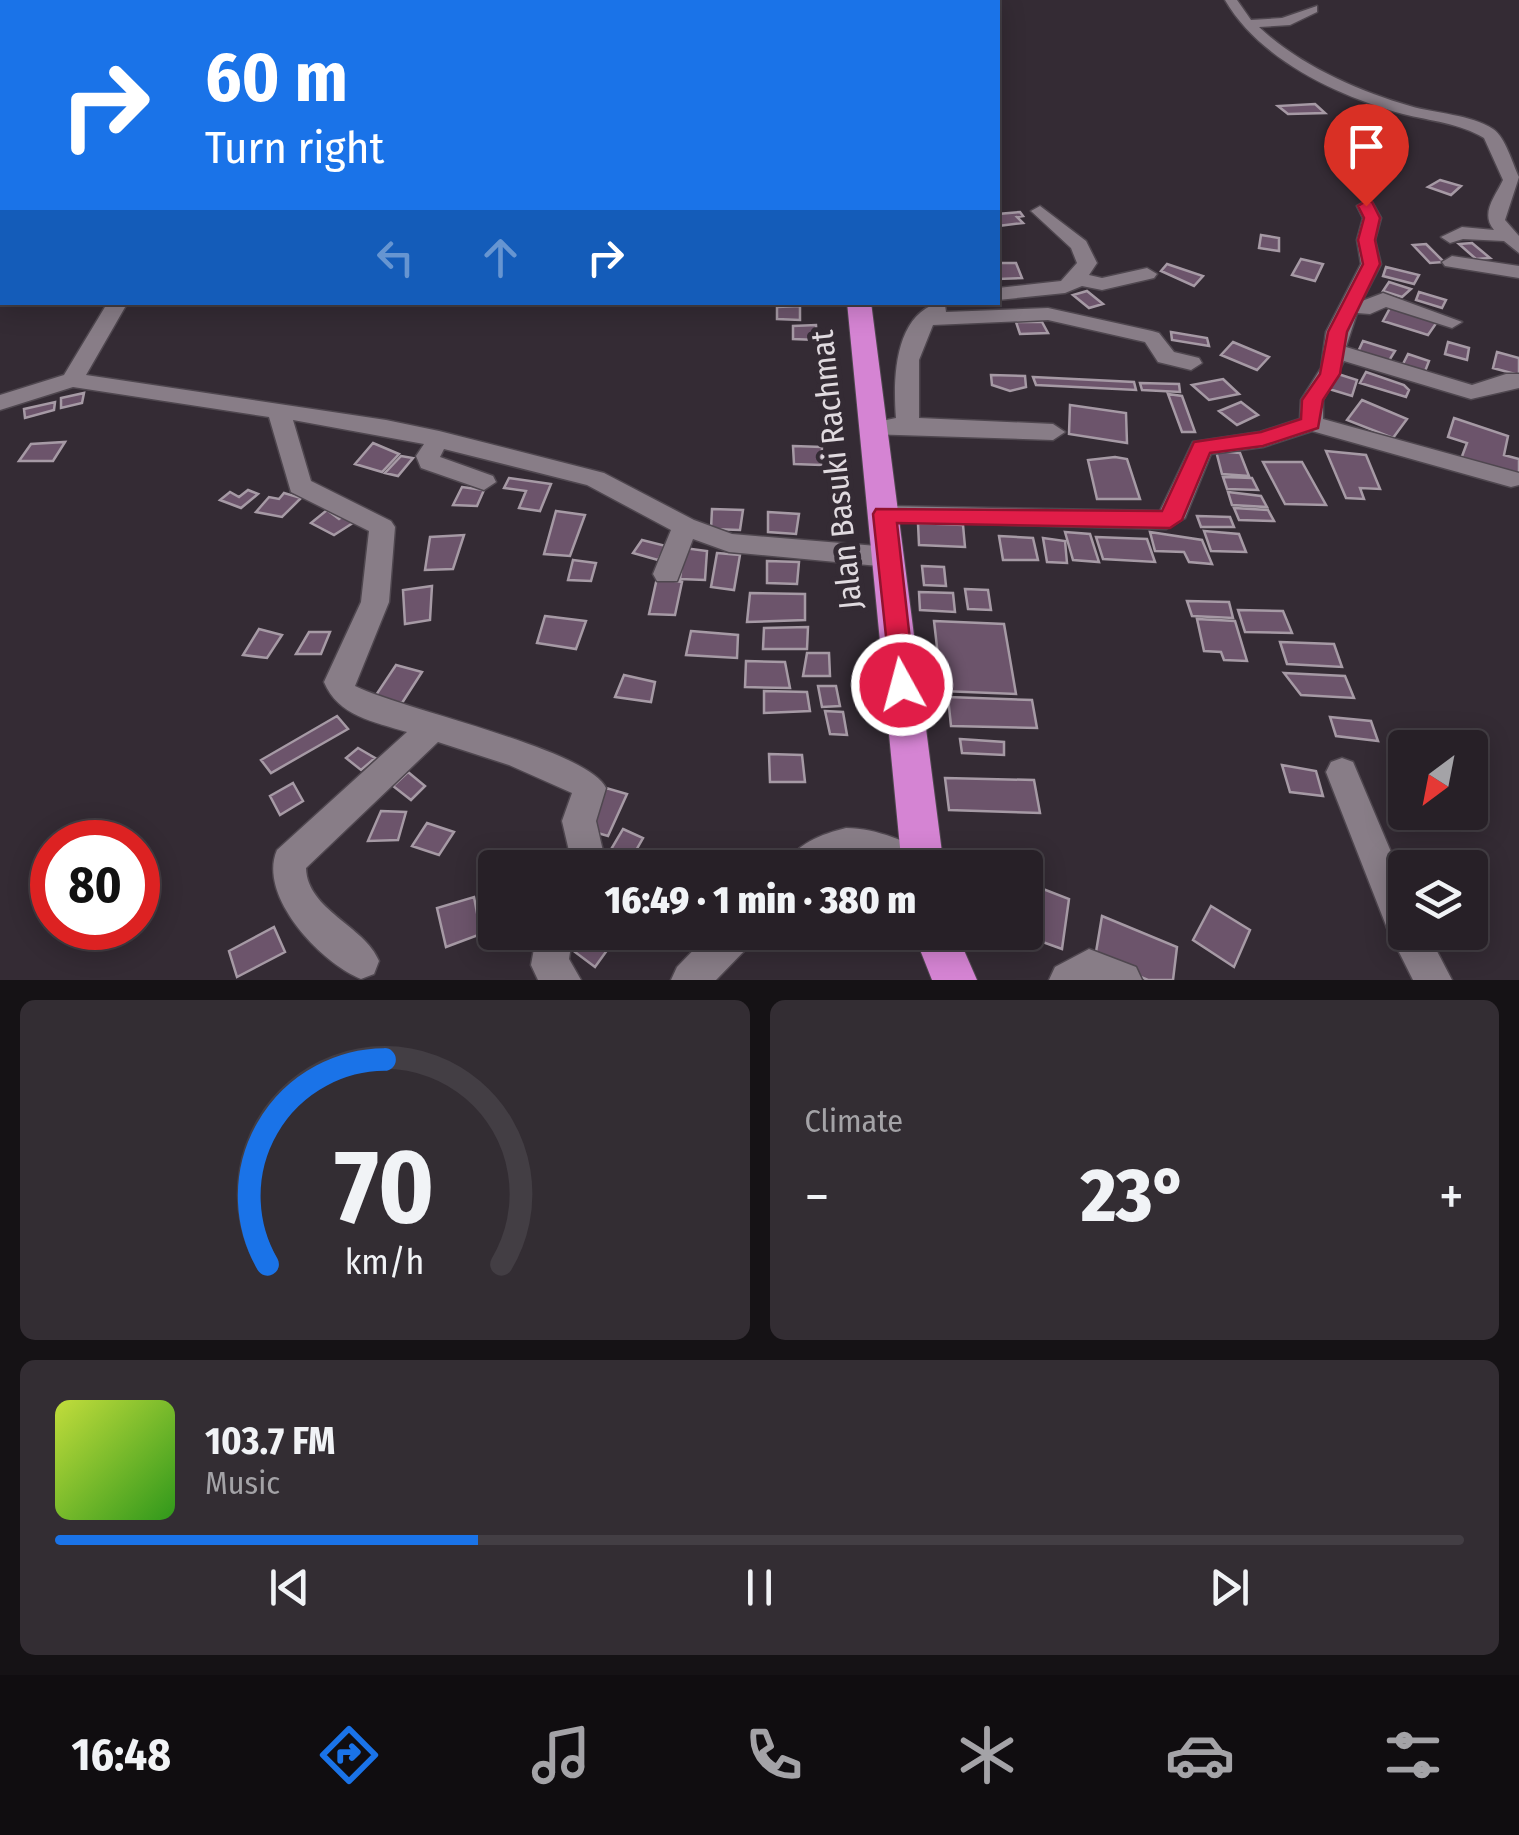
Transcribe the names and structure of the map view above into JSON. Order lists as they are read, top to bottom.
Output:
{
  "streets": {
    "highway": ["Jalan Basuki Rachmat"]
  },
  "north": "bottom left",
  "page": {
    "turn": ["60 m", "Turn right"],
    "limit": "80",
    "trip": "16:49 · 1 min · 380 m",
    "tile": "Climate",
    "heat": ["−", "23°", "+"],
    "song": ["103.7 FM", "Music"],
    "tabs": "16:48",
    "gauge": ["70", "km/h"]
  }
}
